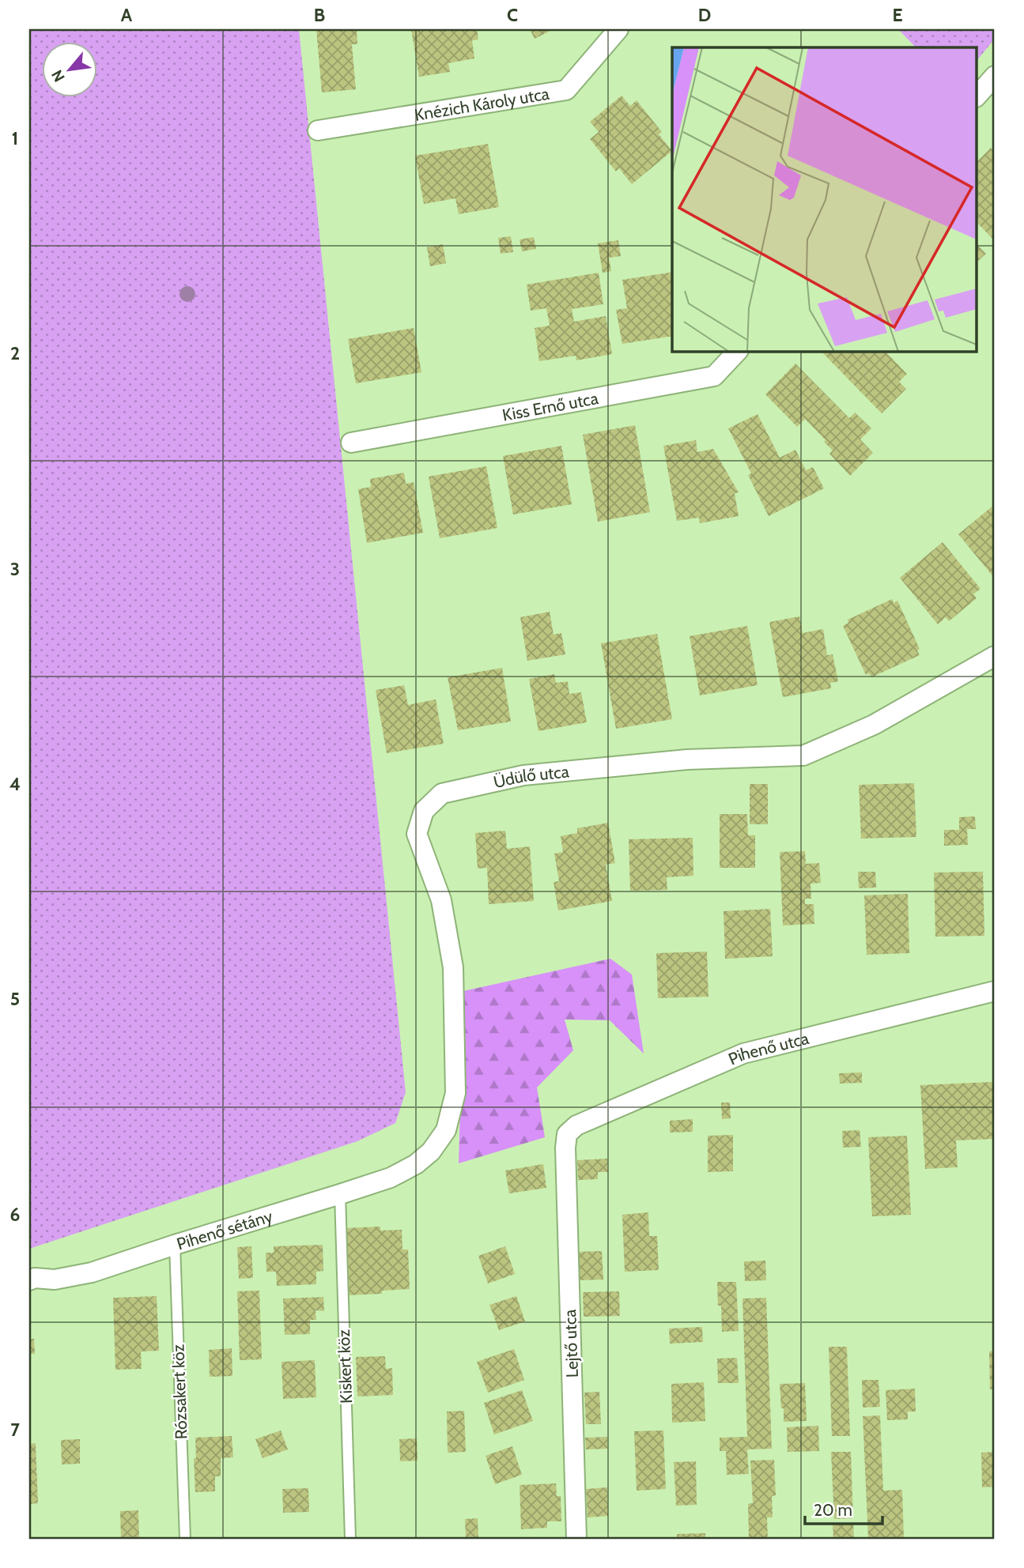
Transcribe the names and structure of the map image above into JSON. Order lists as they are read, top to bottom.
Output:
{
  "streets": {
    "street": [
      "Knézich Károly utca",
      "Kiss Ernő utca",
      "Üdülő utca",
      "Pihenő utca",
      "Pihenő sétány",
      "Lejtő utca"
    ],
    "lane": ["Kiskert köz", "Rózsakert köz"]
  },
  "crossings": [
    ["Üdülő utca", "Pihenő sétány"],
    ["Pihenő utca", "Lejtő utca"],
    ["Pihenő sétány", "Kiskert köz"],
    ["Pihenő sétány", "Rózsakert köz"]
  ],
  "scale_bar": "20 m",
  "north": "bottom left",
  "grid": {
    "columns": [
      "A",
      "B",
      "C",
      "D",
      "E"
    ],
    "rows": [
      "1",
      "2",
      "3",
      "4",
      "5",
      "6",
      "7"
    ]
  }
}
